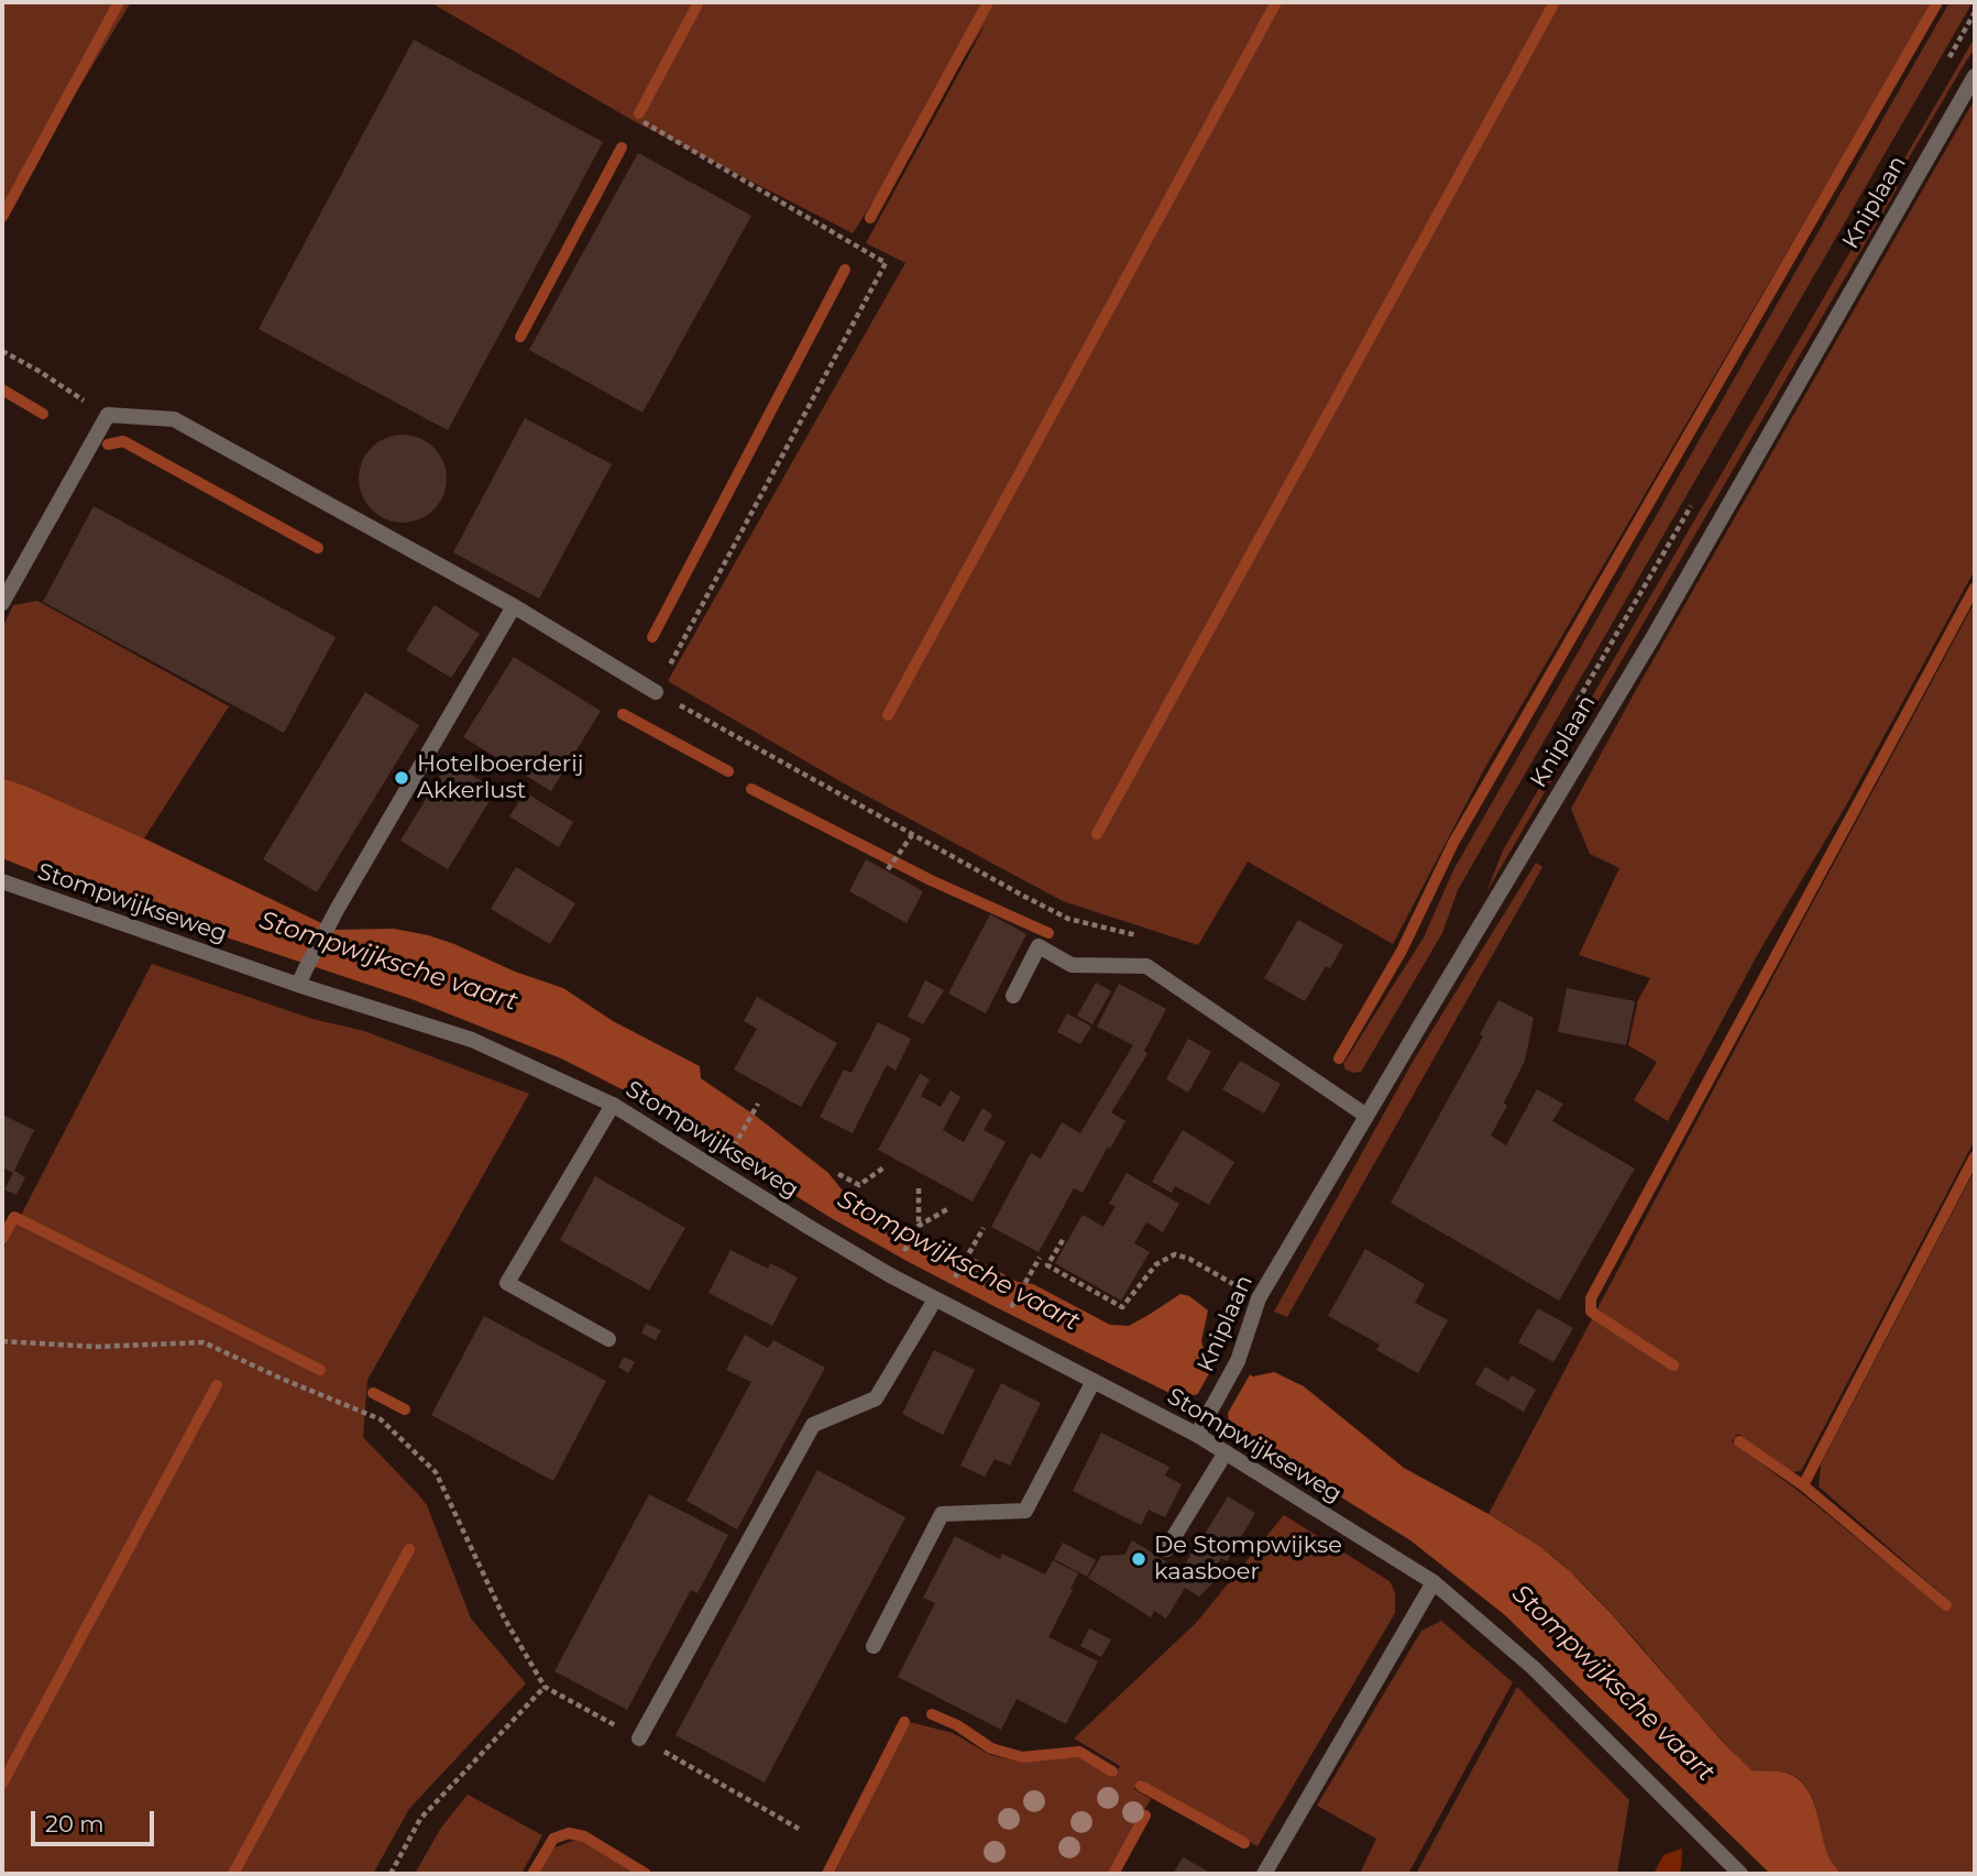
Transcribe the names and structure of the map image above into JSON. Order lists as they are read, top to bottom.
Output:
{
  "streets": {
    "street": ["Kniplaan", "Stompwijkseweg"]
  },
  "crossings": [
    ["Kniplaan", "Stompwijkseweg"]
  ],
  "water": ["Stompwijksche vaart"],
  "places": ["Hotelboerderij Akkerlust", "De Stompwijkse kaasboer"],
  "scale_bar": "20 m"
}
